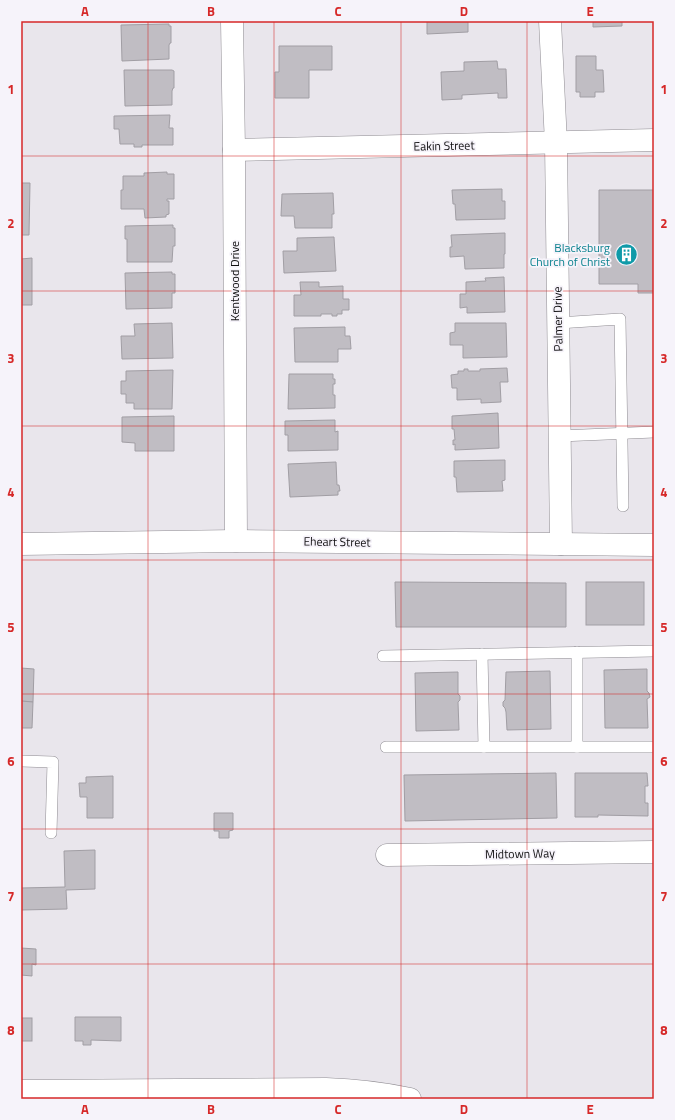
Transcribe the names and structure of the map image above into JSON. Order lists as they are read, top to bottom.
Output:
{
  "streets": {
    "street": [
      "Eakin Street",
      "Kentwood Drive",
      "Palmer Drive",
      "Eheart Street",
      "Midtown Way"
    ]
  },
  "crossings": [
    ["Eakin Street", "Kentwood Drive"],
    ["Eakin Street", "Palmer Drive"],
    ["Kentwood Drive", "Eheart Street"],
    ["Palmer Drive", "Eheart Street"]
  ],
  "places": {
    "building": ["Blacksburg Church of Christ"]
  },
  "grid": {
    "columns": [
      "A",
      "B",
      "C",
      "D",
      "E"
    ],
    "rows": [
      "1",
      "2",
      "3",
      "4",
      "5",
      "6",
      "7",
      "8"
    ]
  }
}
